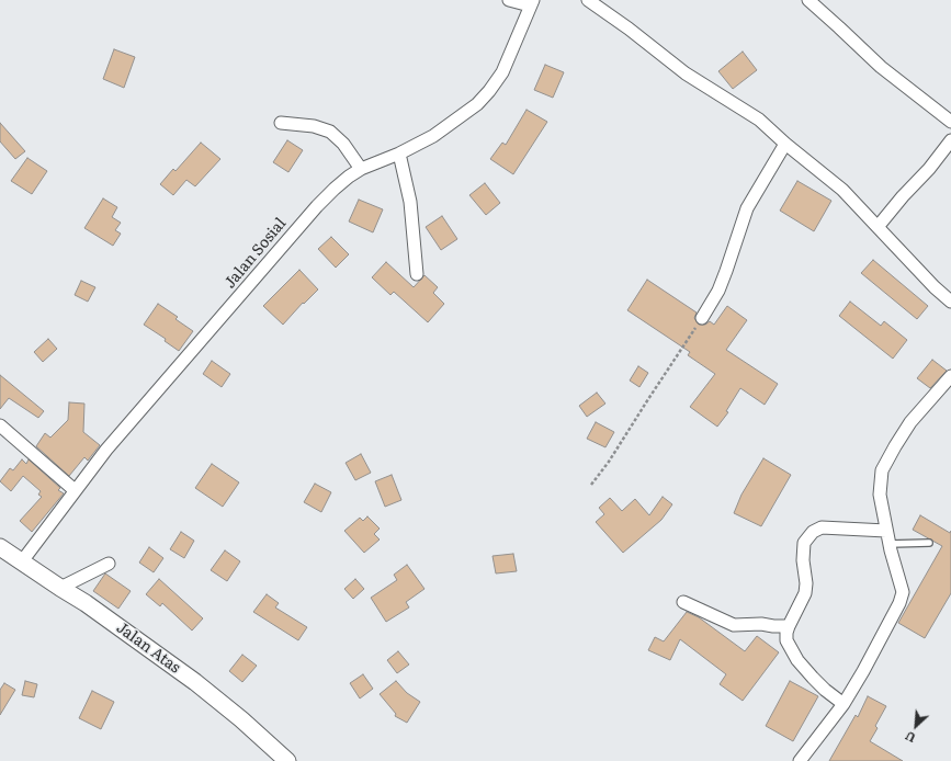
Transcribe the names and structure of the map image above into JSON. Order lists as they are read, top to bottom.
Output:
{
  "streets": {
    "street": ["Jalan Sosial", "Jalan Atas"]
  },
  "crossings": [
    ["Jalan Sosial", "Jalan Atas"]
  ],
  "north": "bottom left"
}
